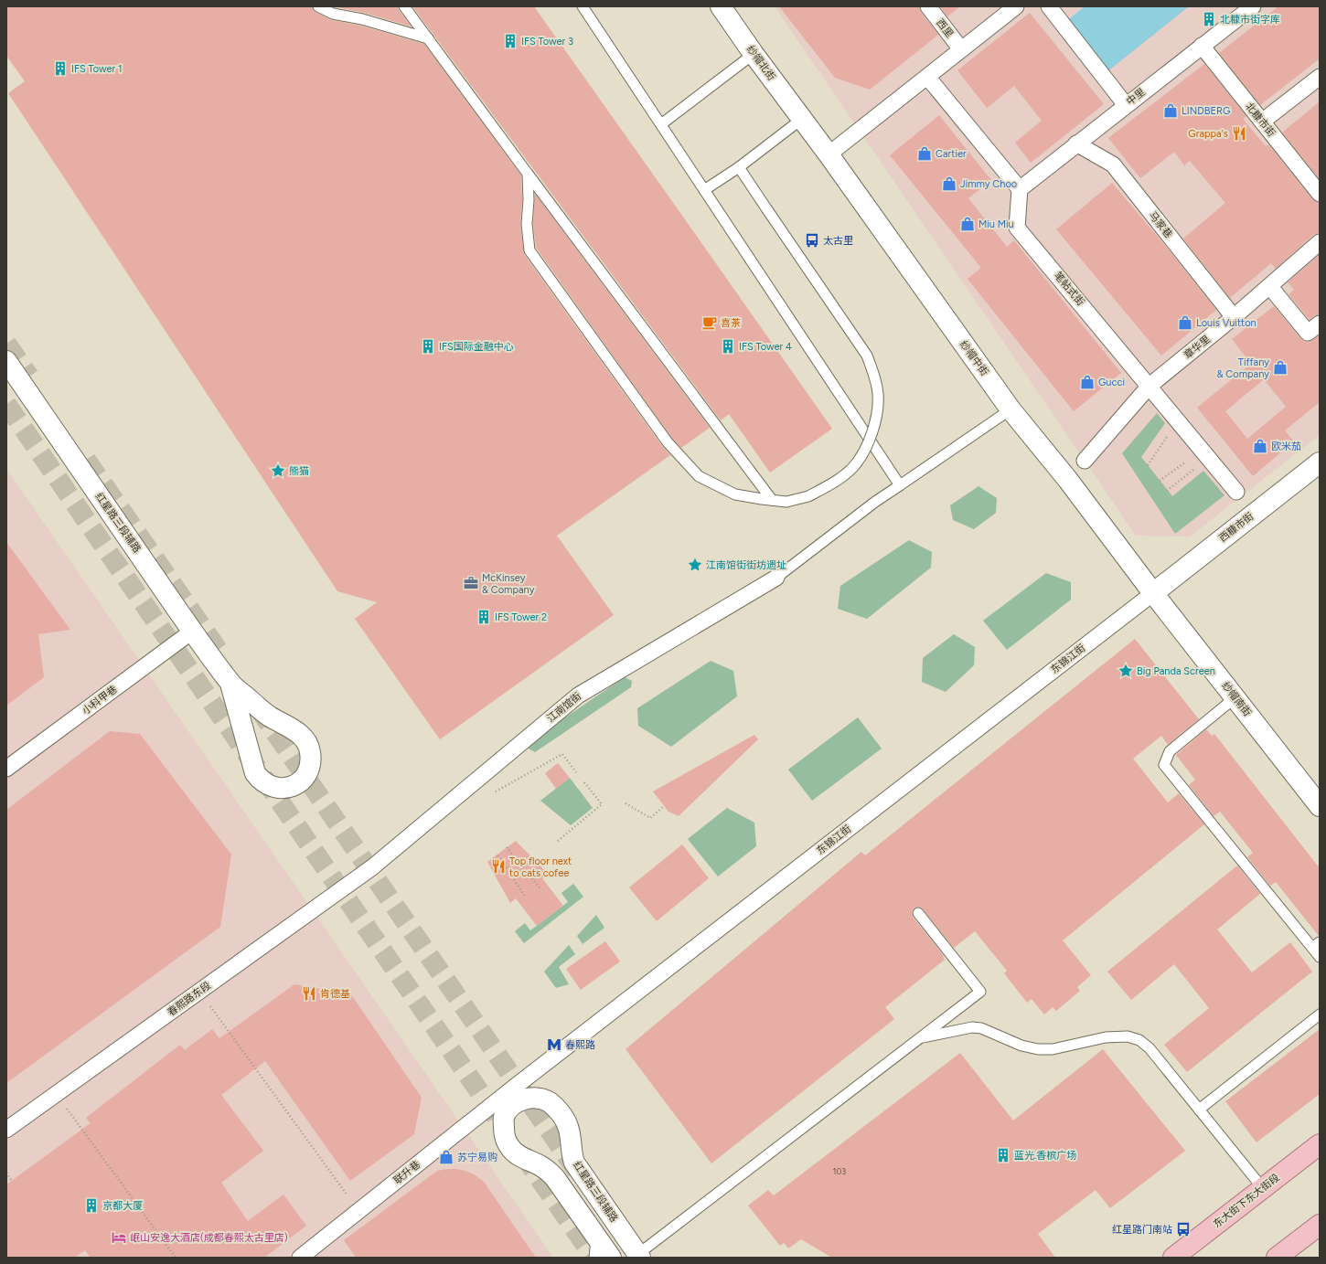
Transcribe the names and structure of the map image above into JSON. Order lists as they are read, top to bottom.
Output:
{
  "streets": {
    "main road": ["东大街下东大街段"],
    "street": [
      "西里",
      "纱帽北街",
      "中里",
      "北糠市街",
      "马家巷",
      "笔帖式街",
      "章华里",
      "纱帽中街",
      "红星路三段辅路",
      "西糠市街",
      "东锦江街",
      "纱帽南街",
      "小科甲巷",
      "江南馆街",
      "春熙路东段",
      "联升巷"
    ]
  },
  "crossings": [
    ["纱帽北街", "纱帽中街"],
    ["中里", "北糠市街"],
    ["中里", "马家巷"],
    ["中里", "笔帖式街"],
    ["马家巷", "章华里"],
    ["笔帖式街", "章华里"],
    ["纱帽中街", "西糠市街"],
    ["纱帽中街", "东锦江街"],
    ["纱帽中街", "纱帽南街"],
    ["红星路三段辅路", "小科甲巷"],
    ["西糠市街", "东锦江街"],
    ["西糠市街", "纱帽南街"],
    ["东锦江街", "纱帽南街"],
    ["东锦江街", "联升巷"],
    ["江南馆街", "春熙路东段"]
  ],
  "places": {
    "building": [
      "北糠市街字库",
      "IFS Tower 3",
      "IFS Tower 1",
      "IFS国际金融中心",
      "IFS Tower 4",
      "IFS Tower 2",
      "蓝光.香槟广场",
      "京都大厦"
    ],
    "shop": [
      "LINDBERG",
      "Cartier",
      "Jimmy Choo",
      "Miu Miu",
      "Louis Vuitton",
      "Tiffany & Company",
      "Gucci",
      "欧米茄",
      "苏宁易购"
    ],
    "restaurant": ["Grappa's", "Top floor next to cats cofee", "肯德基"],
    "bus stop": ["太古里", "红星路门南站"],
    "cafe": ["喜茶"],
    "place": ["熊猫", "江南馆街街坊遗址", "Big Panda Screen"],
    "office": ["McKinsey & Company"],
    "metro station": ["春熙路"],
    "hotel": ["岷山安逸大酒店(成都春熙太古里店)"]
  },
  "house_numbers": ["103"]
}
